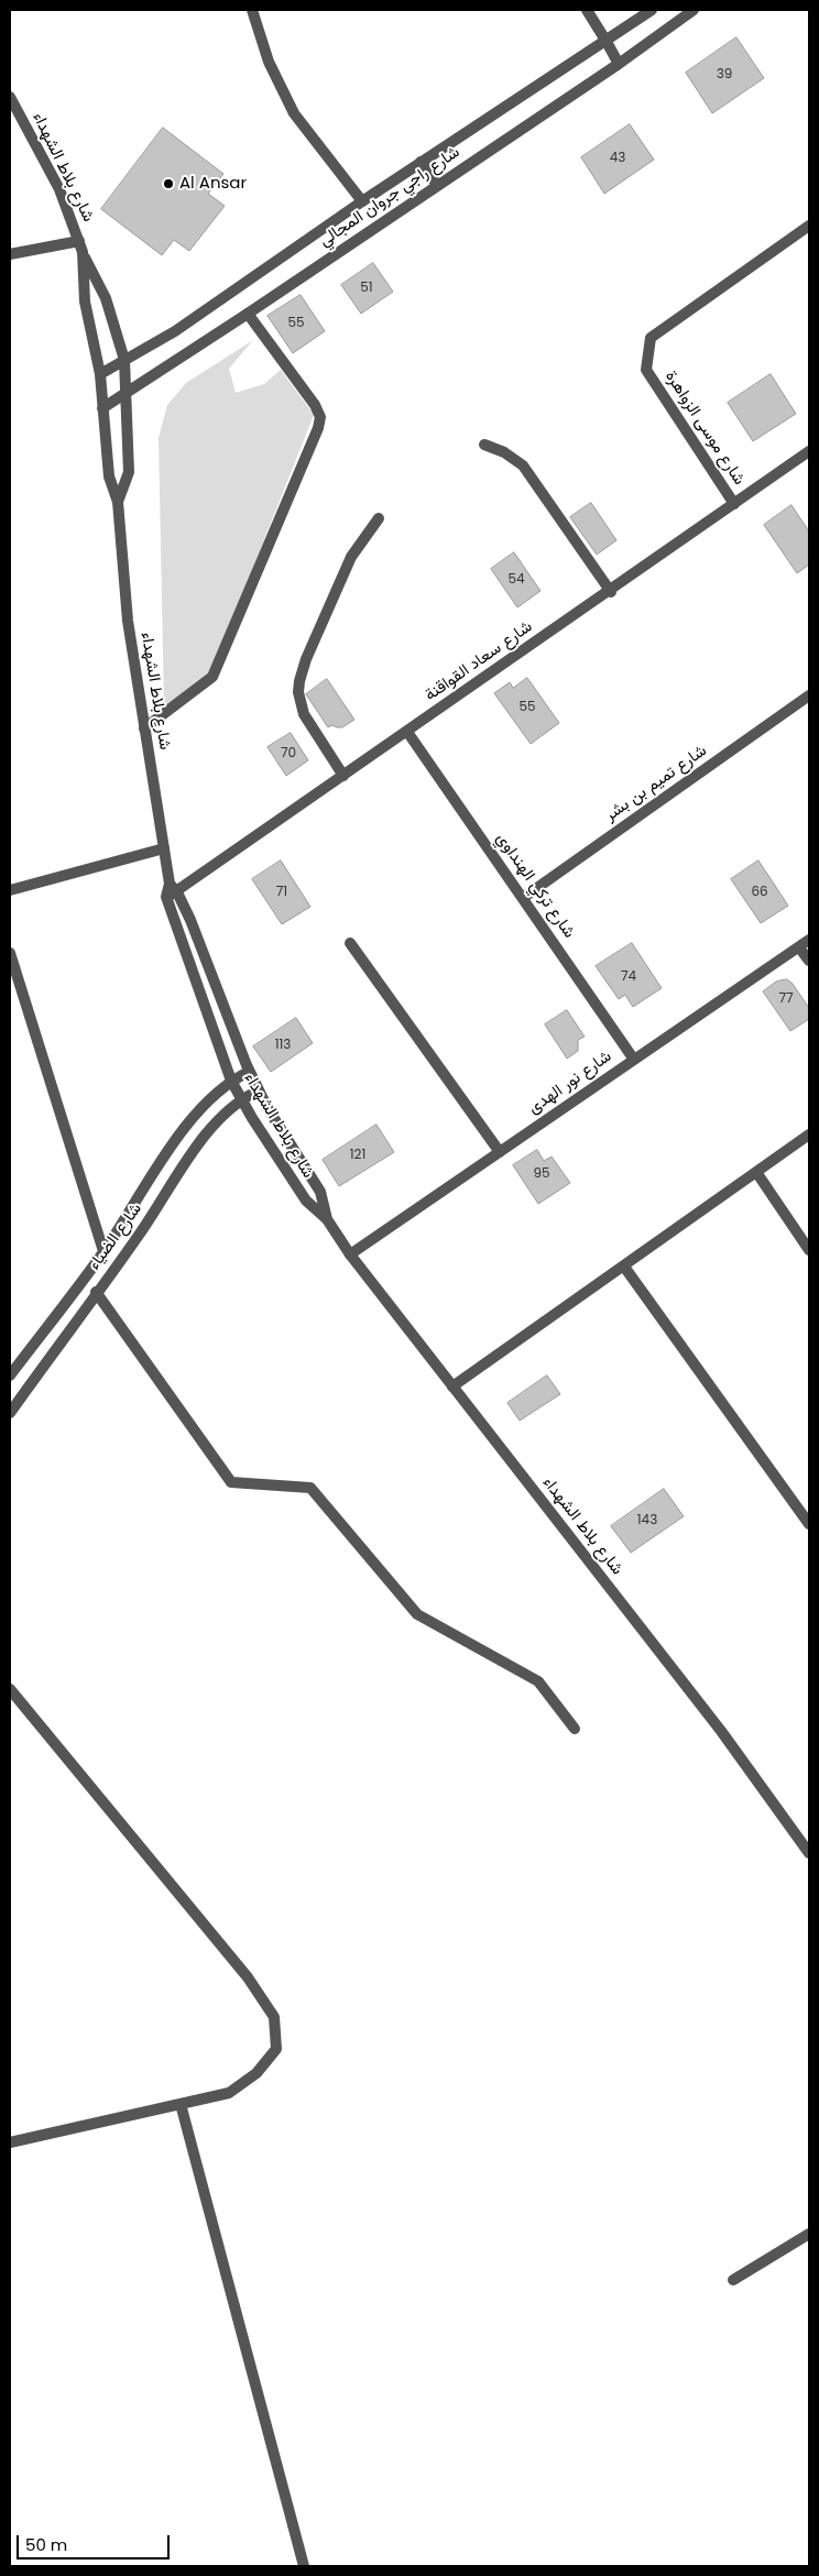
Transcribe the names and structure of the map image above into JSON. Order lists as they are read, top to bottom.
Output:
{
  "streets": {
    "street": [
      "شارع بلاط الشهداء",
      "شارع راجي جروان المجالي",
      "شارع موسى الزواهرة",
      "شارع سعاد القواقنة",
      "شارع تميم بن بشر",
      "شارع تركي الهنداوي",
      "شارع نور الهدى",
      "شارع الضياء"
    ]
  },
  "crossings": [
    ["شارع بلاط الشهداء", "شارع راجي جروان المجالي"],
    ["شارع بلاط الشهداء", "شارع سعاد القواقنة"],
    ["شارع بلاط الشهداء", "شارع نور الهدى"],
    ["شارع بلاط الشهداء", "شارع الضياء"],
    ["شارع موسى الزواهرة", "شارع سعاد القواقنة"],
    ["شارع سعاد القواقنة", "شارع تركي الهنداوي"],
    ["شارع تميم بن بشر", "شارع تركي الهنداوي"],
    ["شارع تركي الهنداوي", "شارع نور الهدى"]
  ],
  "places": ["Al Ansar"],
  "house_numbers": [
    "39",
    "43",
    "51",
    "55",
    "54",
    "55",
    "70",
    "71",
    "66",
    "74",
    "77",
    "113",
    "121",
    "95",
    "143"
  ],
  "scale_bar": "50 m"
}
